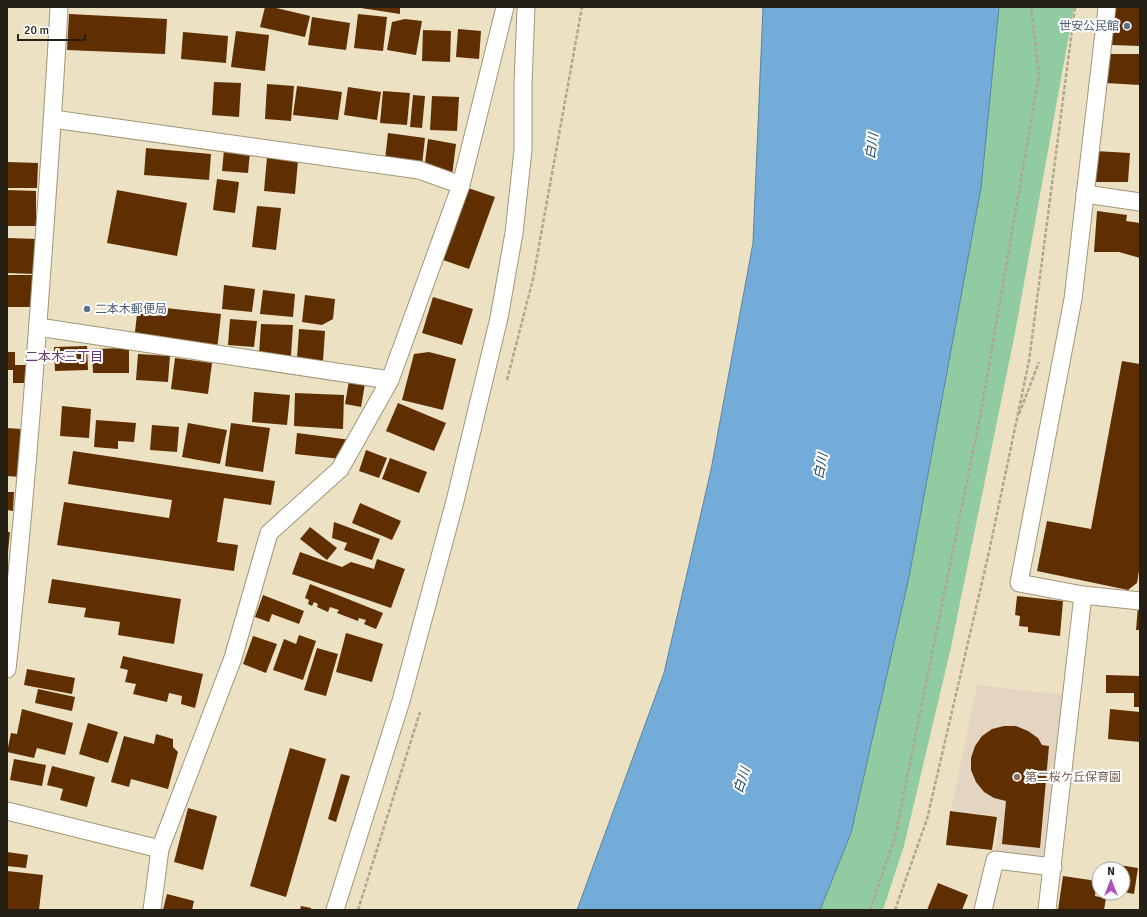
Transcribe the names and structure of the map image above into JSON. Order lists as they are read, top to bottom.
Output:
{
  "districts": ["二本木三丁目"],
  "water": ["白川"],
  "places": ["世安公民館", "二本木郵便局", "第二桜ケ丘保育園"],
  "scale_bar": "20 m",
  "north": "top"
}
